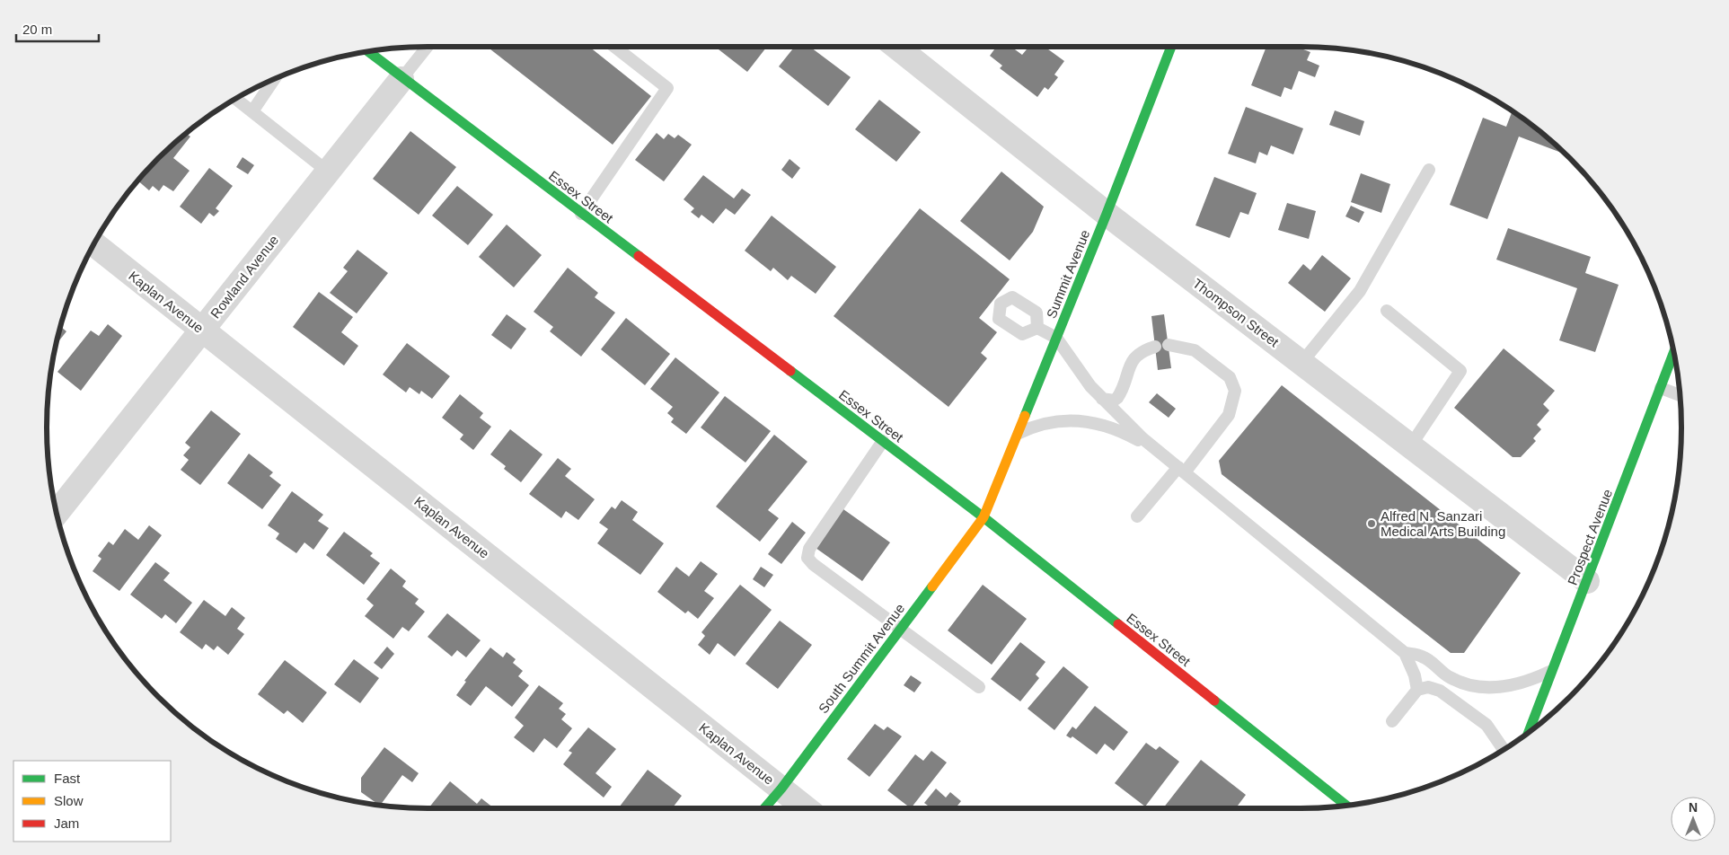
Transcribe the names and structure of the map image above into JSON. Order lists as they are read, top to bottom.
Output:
{
  "streets": {
    "street": [
      "Essex Street",
      "Summit Avenue",
      "Rowland Avenue",
      "Kaplan Avenue",
      "Thompson Street",
      "Prospect Avenue",
      "South Summit Avenue"
    ]
  },
  "crossings": [
    ["Essex Street", "Summit Avenue"],
    ["Essex Street", "Rowland Avenue"],
    ["Essex Street", "South Summit Avenue"],
    ["Summit Avenue", "Thompson Street"],
    ["Summit Avenue", "South Summit Avenue"],
    ["Rowland Avenue", "Kaplan Avenue"],
    ["Kaplan Avenue", "South Summit Avenue"],
    ["Thompson Street", "Prospect Avenue"]
  ],
  "places": ["Alfred N. Sanzari Medical Arts Building"],
  "legend": ["Fast", "Slow", "Jam"],
  "scale_bar": "20 m",
  "north": "top"
}
